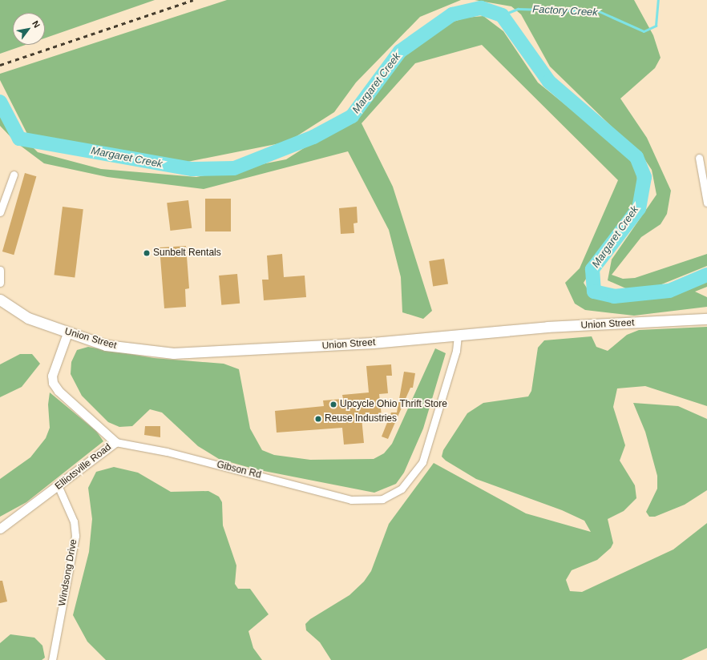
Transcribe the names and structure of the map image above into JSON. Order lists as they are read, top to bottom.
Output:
{
  "streets": {
    "main road": ["Union Street"],
    "street": ["Elliotsville Road", "Gibson Rd", "Windsong Drive"]
  },
  "crossings": [
    ["Union Street", "Elliotsville Road"],
    ["Union Street", "Gibson Rd"],
    ["Elliotsville Road", "Gibson Rd"],
    ["Elliotsville Road", "Windsong Drive"]
  ],
  "water": ["Factory Creek", "Margaret Creek"],
  "places": ["Sunbelt Rentals", "Upcycle Ohio Thrift Store", "Reuse Industries"],
  "north": "top right"
}
